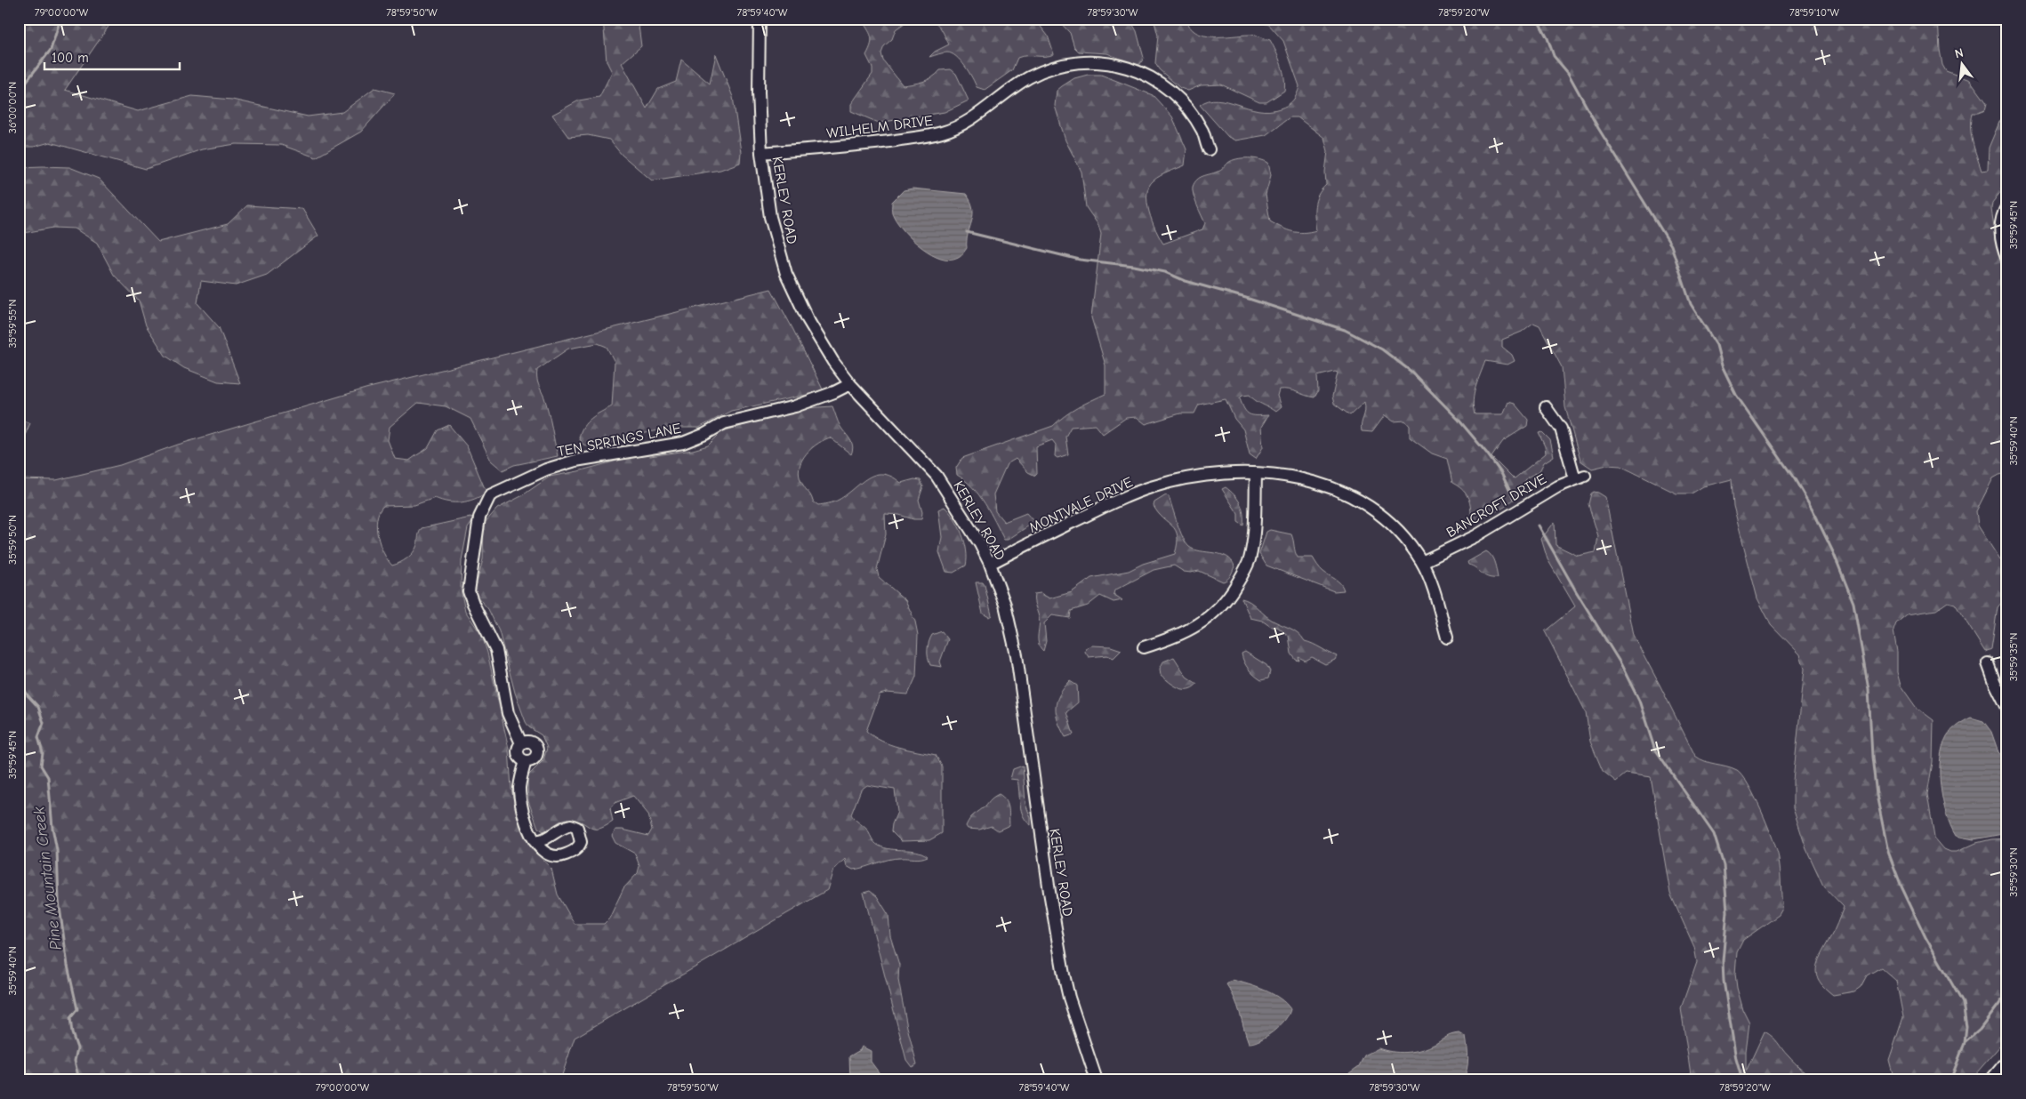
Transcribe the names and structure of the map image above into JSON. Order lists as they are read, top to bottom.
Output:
{
  "streets": {
    "street": [
      "WILHELM DRIVE",
      "KERLEY ROAD",
      "TEN SPRINGS LANE",
      "MONTVALE DRIVE",
      "BANCROFT DRIVE"
    ]
  },
  "crossings": [
    ["WILHELM DRIVE", "KERLEY ROAD"],
    ["KERLEY ROAD", "TEN SPRINGS LANE"],
    ["KERLEY ROAD", "MONTVALE DRIVE"],
    ["MONTVALE DRIVE", "BANCROFT DRIVE"]
  ],
  "water": ["Pine Mountain Creek"],
  "scale_bar": "100 m",
  "north": "top",
  "coordinates": [
    "79°00'00\"W",
    "78°59'50\"W",
    "78°59'40\"W",
    "78°59'30\"W",
    "78°59'20\"W",
    "78°59'10\"W",
    "36°00'00\"N",
    "35°59'45\"N",
    "35°59'55\"N",
    "35°59'40\"N",
    "35°59'50\"N",
    "35°59'35\"N",
    "35°59'30\"N"
  ]
}
